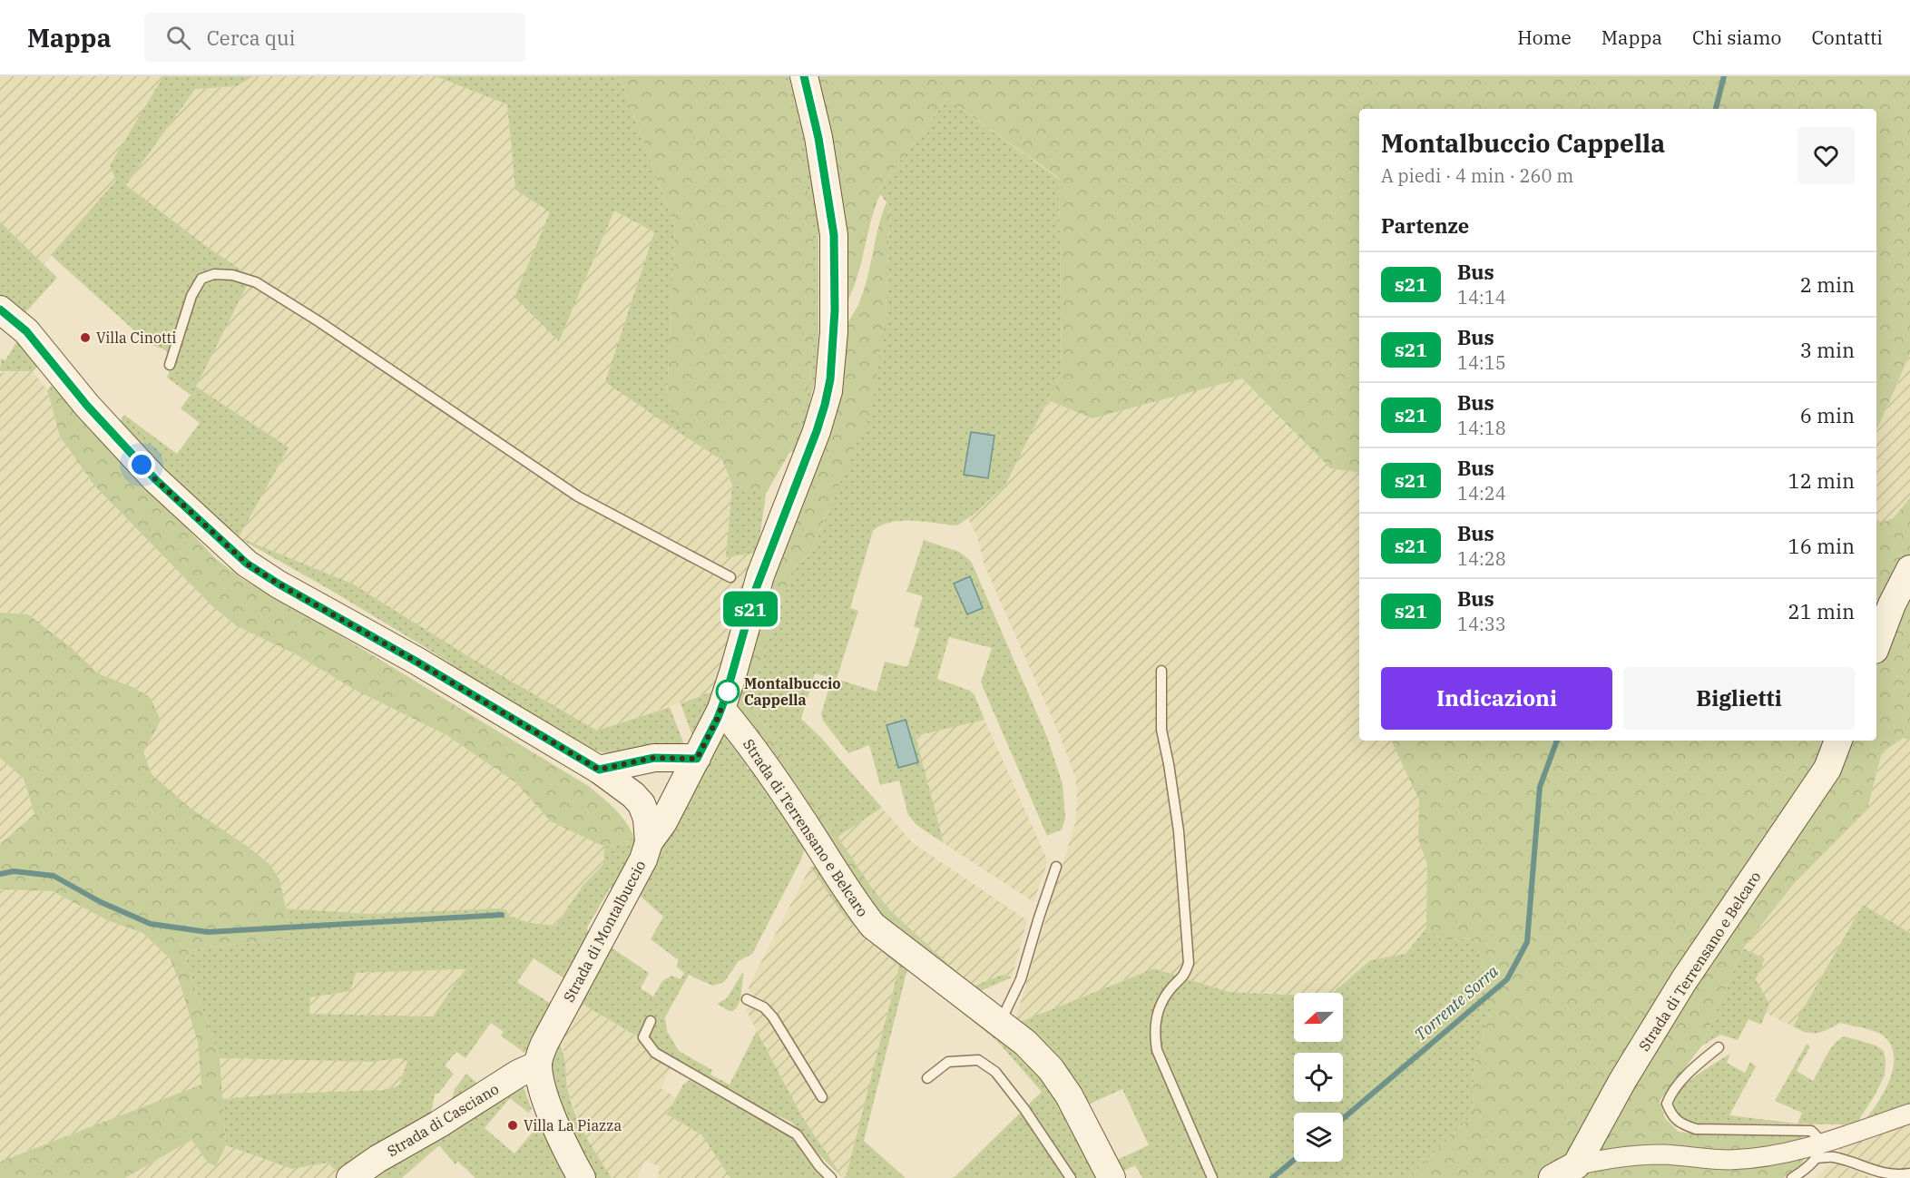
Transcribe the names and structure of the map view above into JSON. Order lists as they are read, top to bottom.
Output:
{
  "streets": {
    "street": ["Strada di Terrensano e Belcaro", "Strada di Montalbuccio", "Strada di Casciano"]
  },
  "crossings": [
    ["Strada di Montalbuccio", "Strada di Casciano"]
  ],
  "water": ["Torrente Sorra"],
  "places": ["Villa Cinotti", "Montalbuccio Cappella", "Villa La Piazza"],
  "lines": ["bus line s21"],
  "north": "left",
  "page": {
    "header": "Mappa",
    "search": "Cerca qui",
    "nav": [
      "Home",
      "Mappa",
      "Chi siamo",
      "Contatti"
    ],
    "on_map": "s21",
    "heading": [
      ["Montalbuccio Cappella", "A piedi · 4 min · 260 m"],
      "Partenze"
    ],
    "list": [
      {
        "mark": "s21",
        "name": "Bus",
        "note": "14:14",
        "value": "2 min"
      },
      {
        "mark": "s21",
        "name": "Bus",
        "note": "14:15",
        "value": "3 min"
      },
      {
        "mark": "s21",
        "name": "Bus",
        "note": "14:18",
        "value": "6 min"
      },
      {
        "mark": "s21",
        "name": "Bus",
        "note": "14:24",
        "value": "12 min"
      },
      {
        "mark": "s21",
        "name": "Bus",
        "note": "14:28",
        "value": "16 min"
      },
      {
        "mark": "s21",
        "name": "Bus",
        "note": "14:33",
        "value": "21 min"
      }
    ],
    "buttons": ["Indicazioni", "Biglietti"]
  }
}
